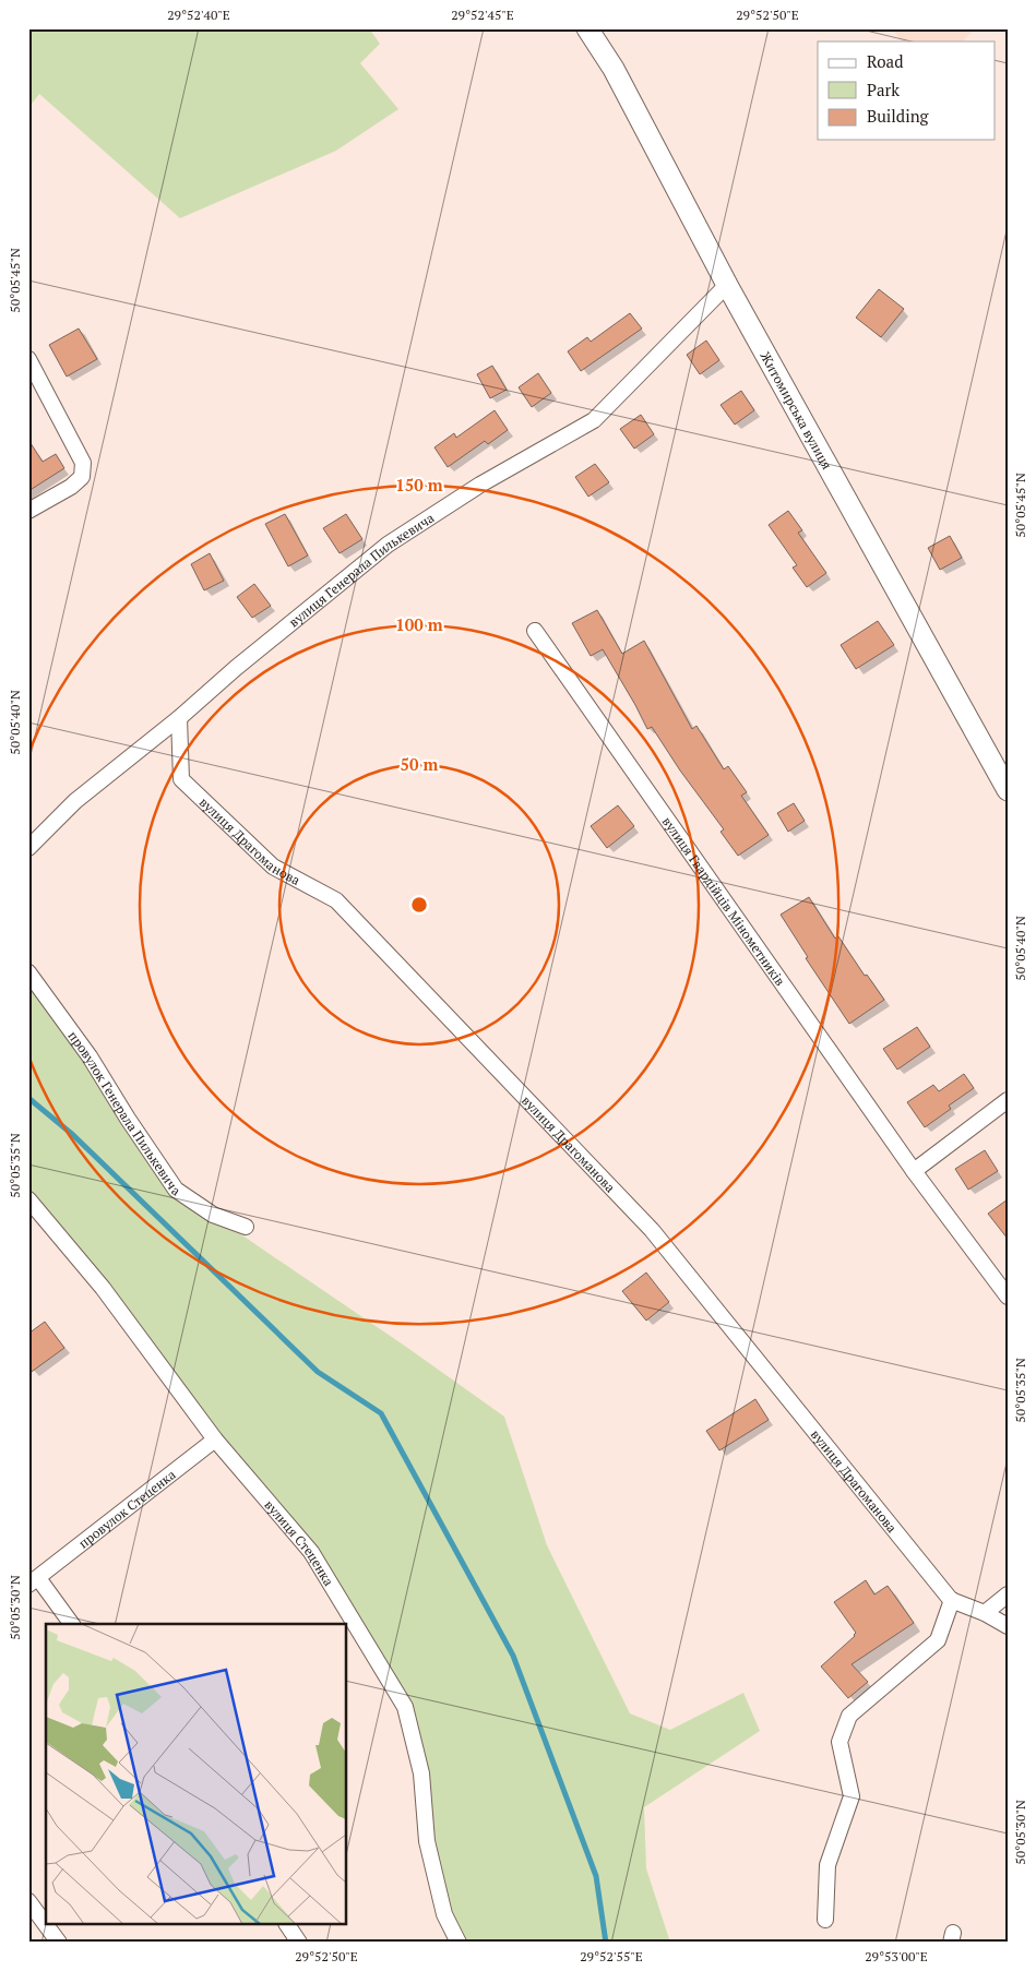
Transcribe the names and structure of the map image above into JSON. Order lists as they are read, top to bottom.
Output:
{
  "streets": {
    "main road": ["Житомирська вулиця"],
    "street": [
      "вулиця Генерала Пилькевича",
      "вулиця Драгоманова",
      "вулиця Гвардійців Мінометників",
      "провулок Генерала Пилькевича",
      "провулок Стеценка",
      "вулиця Стеценка"
    ]
  },
  "crossings": [
    ["Житомирська вулиця", "вулиця Генерала Пилькевича"],
    ["вулиця Генерала Пилькевича", "вулиця Драгоманова"],
    ["провулок Стеценка", "вулиця Стеценка"]
  ],
  "legend": ["Road", "Park", "Building"],
  "coordinates": [
    "29°52'40\"E",
    "29°52'45\"E",
    "29°52'50\"E",
    "50°05'45\"N",
    "50°05'40\"N",
    "50°05'35\"N",
    "50°05'30\"N",
    "29°52'55\"E",
    "29°53'00\"E"
  ],
  "rings": ["150 m", "100 m", "50 m"]
}
